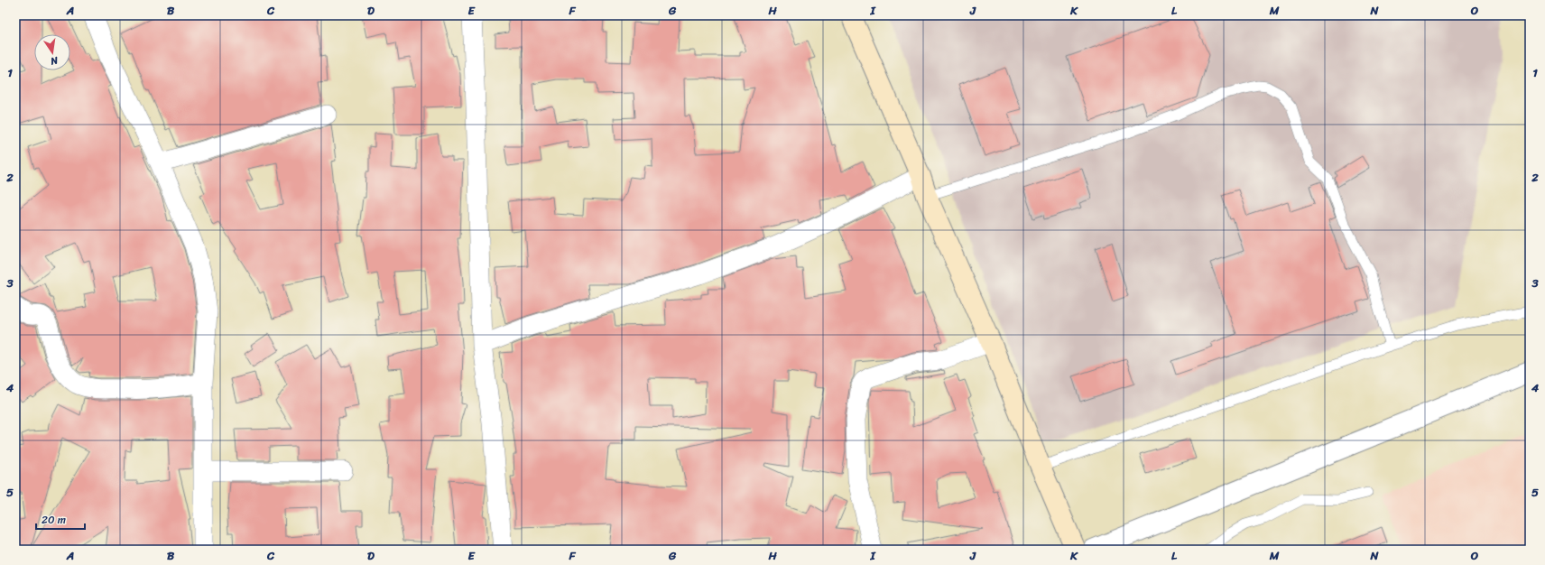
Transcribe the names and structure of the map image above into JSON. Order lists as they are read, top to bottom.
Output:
{
  "scale_bar": "20 m",
  "north": "bottom",
  "grid": {
    "columns": [
      "A",
      "B",
      "C",
      "D",
      "E",
      "F",
      "G",
      "H",
      "I",
      "J",
      "K",
      "L",
      "M",
      "N",
      "O"
    ],
    "rows": [
      "1",
      "2",
      "3",
      "4",
      "5"
    ]
  }
}
